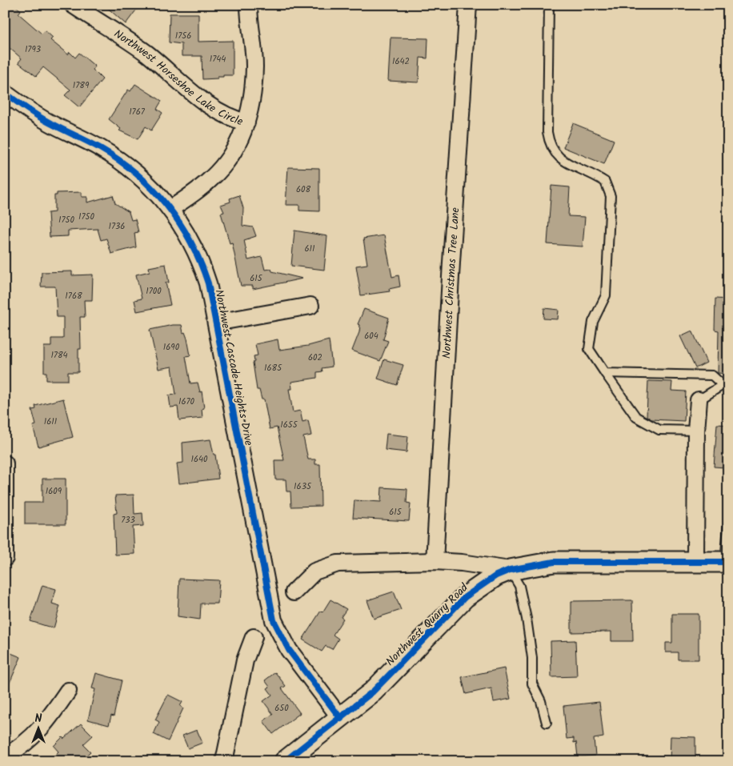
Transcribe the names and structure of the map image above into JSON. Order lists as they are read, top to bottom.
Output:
{
  "streets": {
    "street": [
      "Northwest Horseshoe Lake Circle",
      "Northwest Christmas Tree Lane",
      "Northwest Cascade Heights Drive",
      "Northwest Quarry Road"
    ]
  },
  "crossings": [
    ["Northwest Christmas Tree Lane", "Northwest Quarry Road"],
    ["Northwest Cascade Heights Drive", "Northwest Quarry Road"]
  ],
  "house_numbers": [
    "1756",
    "1793",
    "1744",
    "1642",
    "1789",
    "1767",
    "608",
    "1750",
    "1750",
    "1736",
    "611",
    "615",
    "1700",
    "1768",
    "604",
    "1690",
    "1784",
    "602",
    "1685",
    "1670",
    "1611",
    "1655",
    "1640",
    "1635",
    "1609",
    "615",
    "733",
    "650"
  ],
  "north": "top"
}
